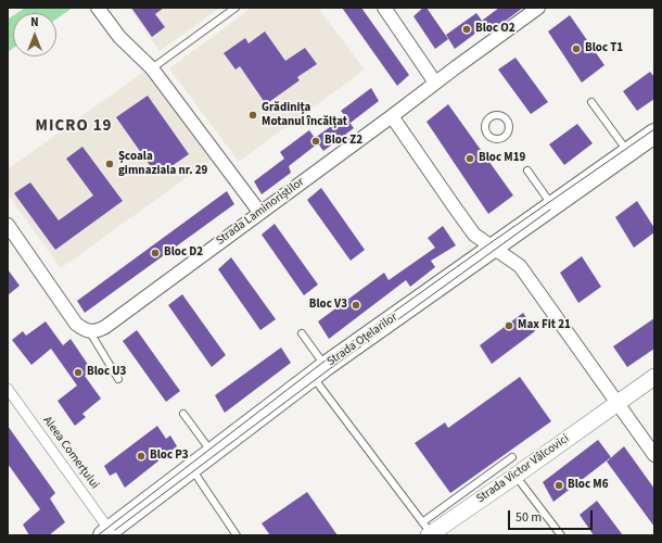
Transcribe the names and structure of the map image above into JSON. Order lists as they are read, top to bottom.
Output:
{
  "streets": {
    "main road": ["Strada Oțelarilor"],
    "street": ["Strada Laminoriștilor", "Aleea Comerțului", "Strada Victor Vâlcovici"]
  },
  "crossings": [
    ["Strada Oțelarilor", "Aleea Comerțului"]
  ],
  "districts": ["MICRO 19"],
  "places": [
    "Bloc O2",
    "Bloc T1",
    "Grădinița Motanul încălțat",
    "Bloc Z2",
    "Bloc M19",
    "Școala gimnaziala nr. 29",
    "Bloc D2",
    "Bloc V3",
    "Max Fit 21",
    "Bloc U3",
    "Bloc P3",
    "Bloc M6"
  ],
  "scale_bar": "50 m",
  "north": "top"
}
